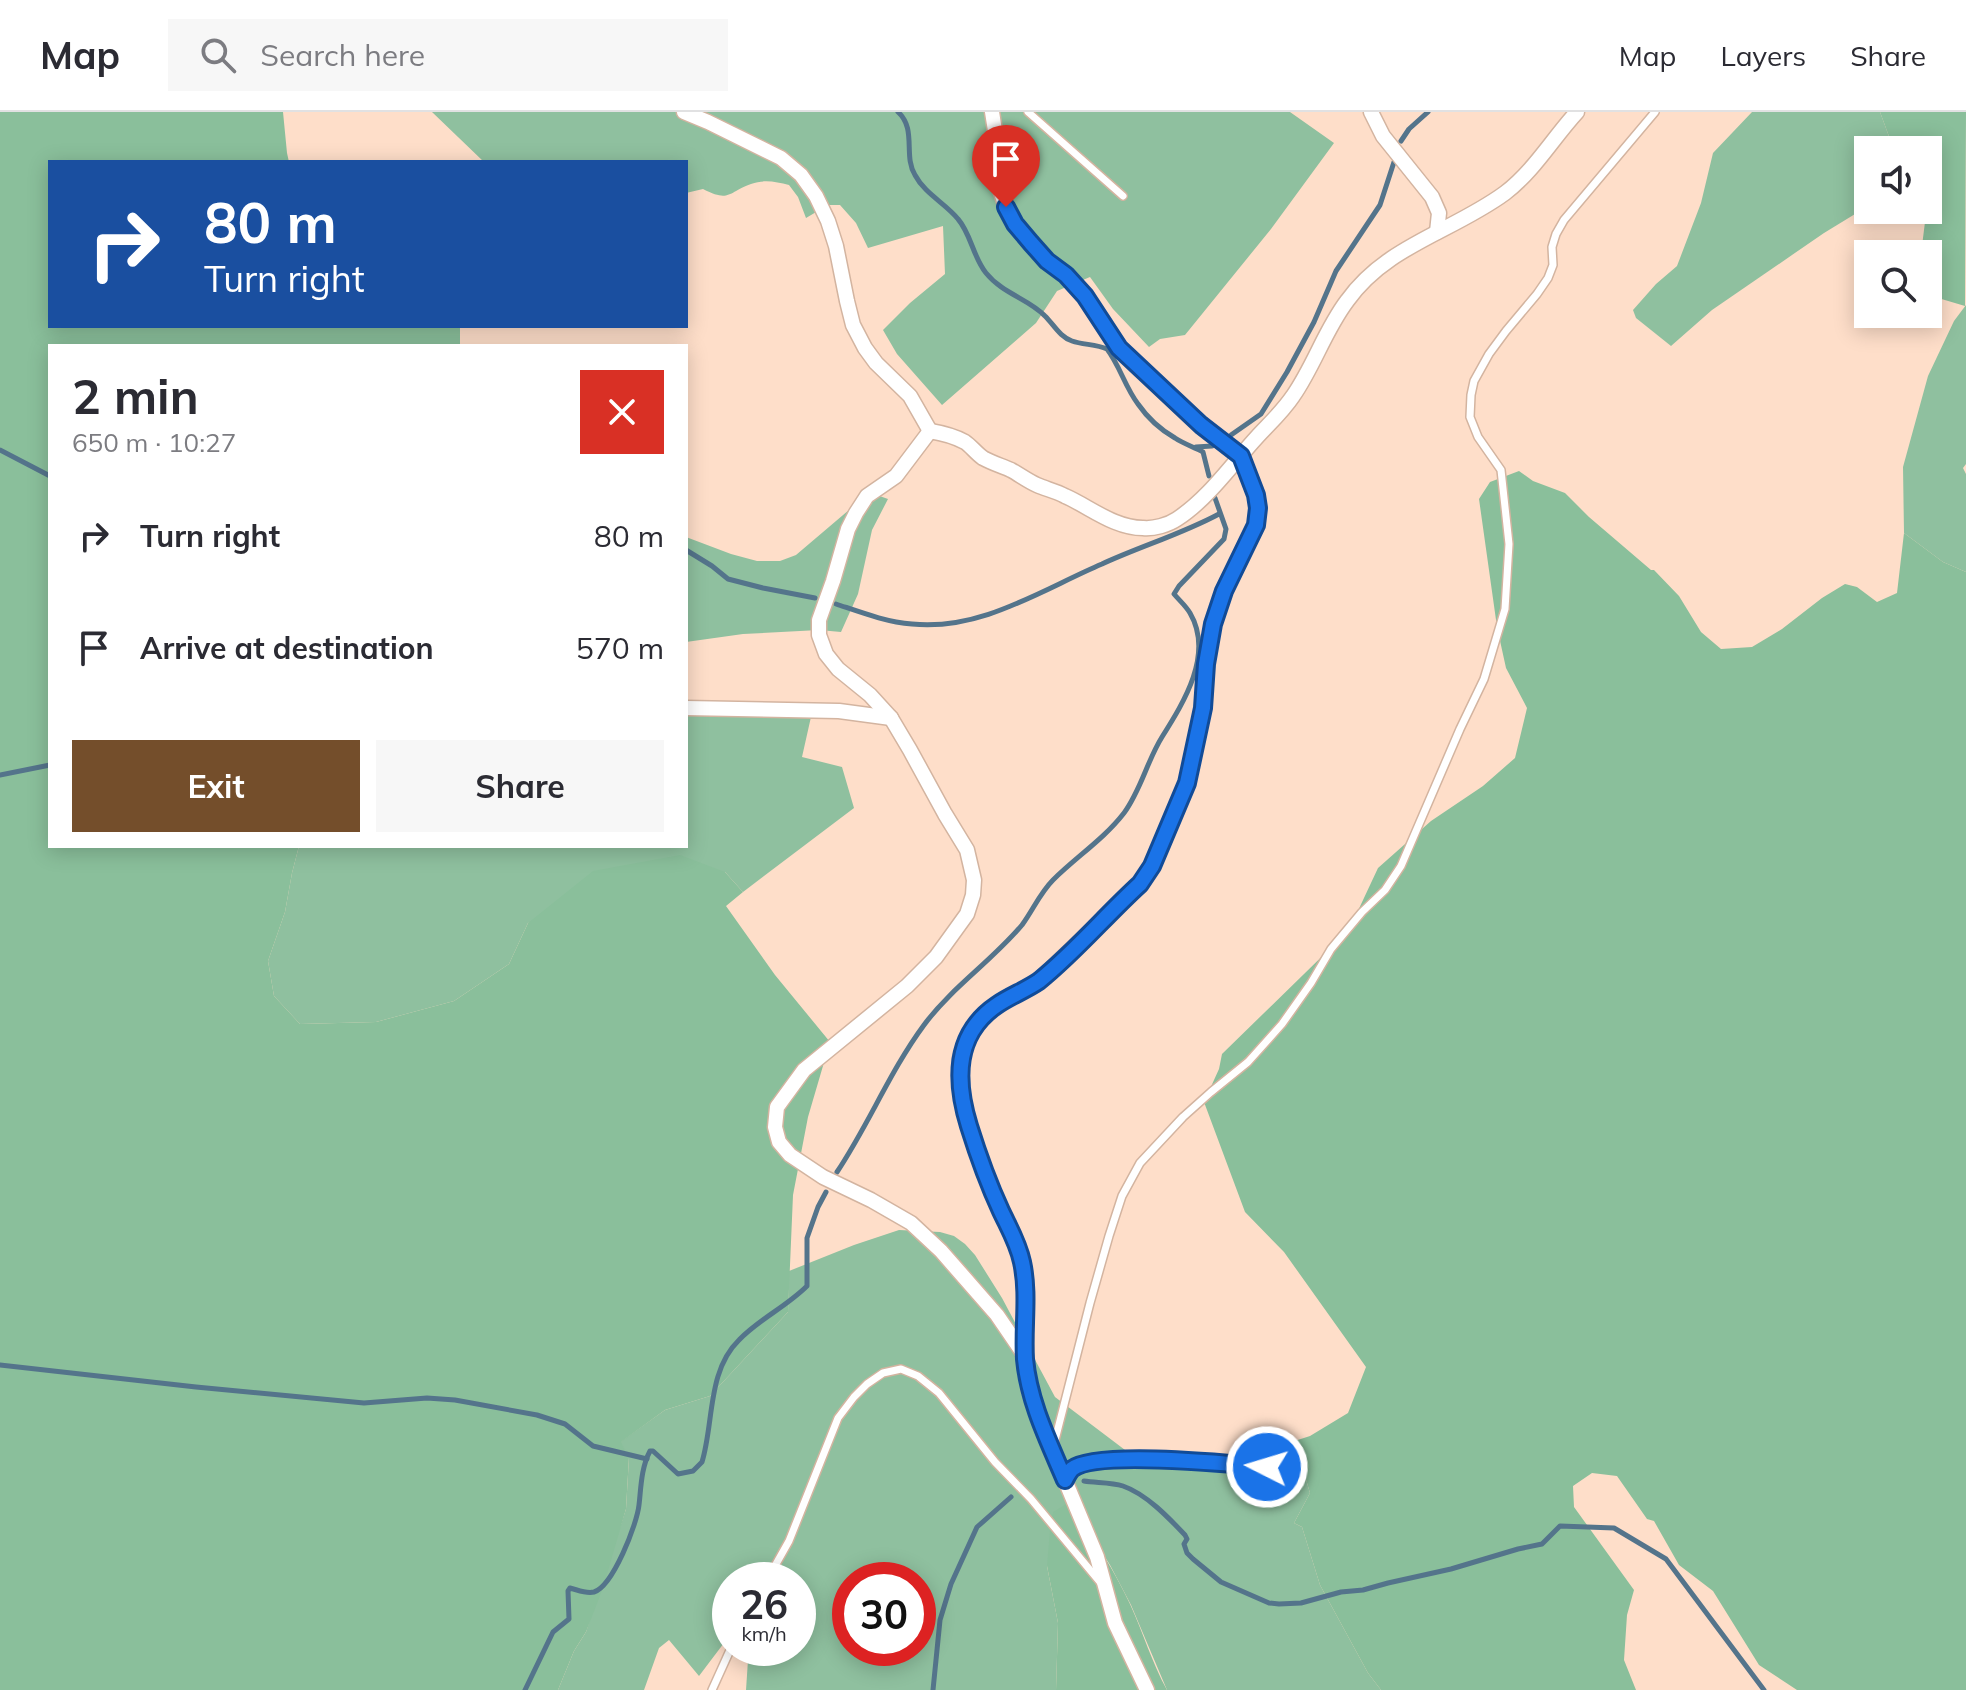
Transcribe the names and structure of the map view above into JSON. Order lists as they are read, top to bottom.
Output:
{
  "page": {
    "header": "Map",
    "search": "Search here",
    "nav": ["Map", "Layers", "Share"],
    "turn": ["80 m", "Turn right"],
    "heading": ["2 min", "650 m · 10:27"],
    "list": [
      {
        "name": "Turn right",
        "value": "80 m"
      },
      {
        "name": "Arrive at destination",
        "value": "570 m"
      }
    ],
    "buttons": ["Exit", "Share"],
    "speed": "26 km/h",
    "limit": "30"
  }
}
